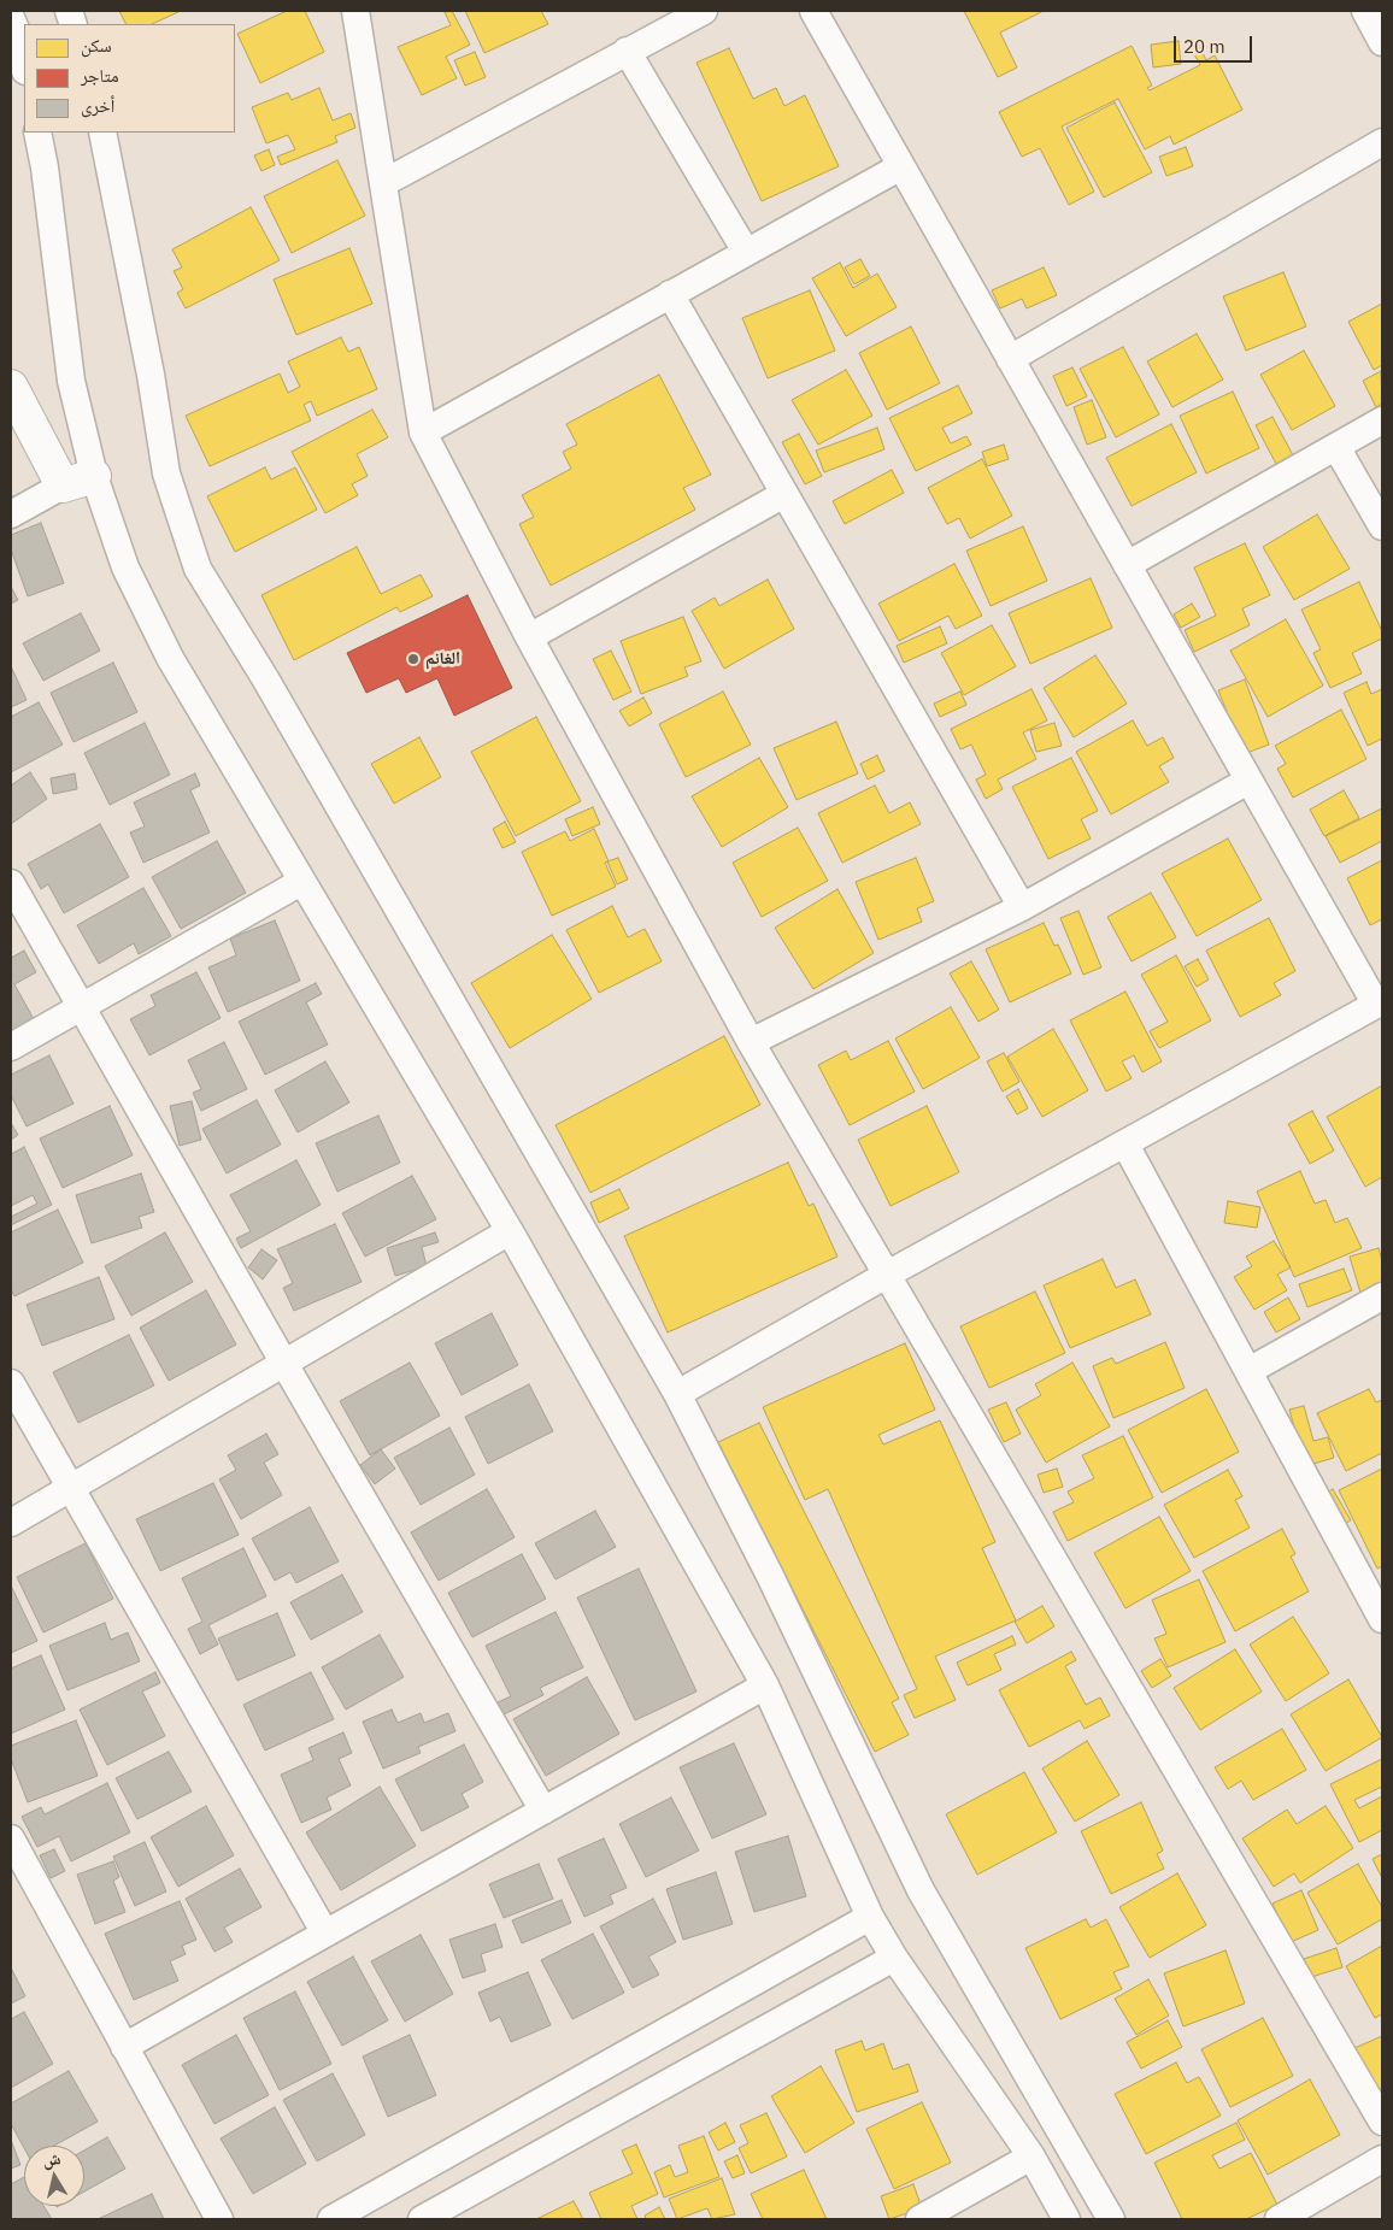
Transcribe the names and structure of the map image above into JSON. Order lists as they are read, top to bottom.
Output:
{
  "places": ["الغانم"],
  "legend": ["سكن", "متاجر", "أخرى"],
  "scale_bar": "20 m",
  "north": "top"
}
